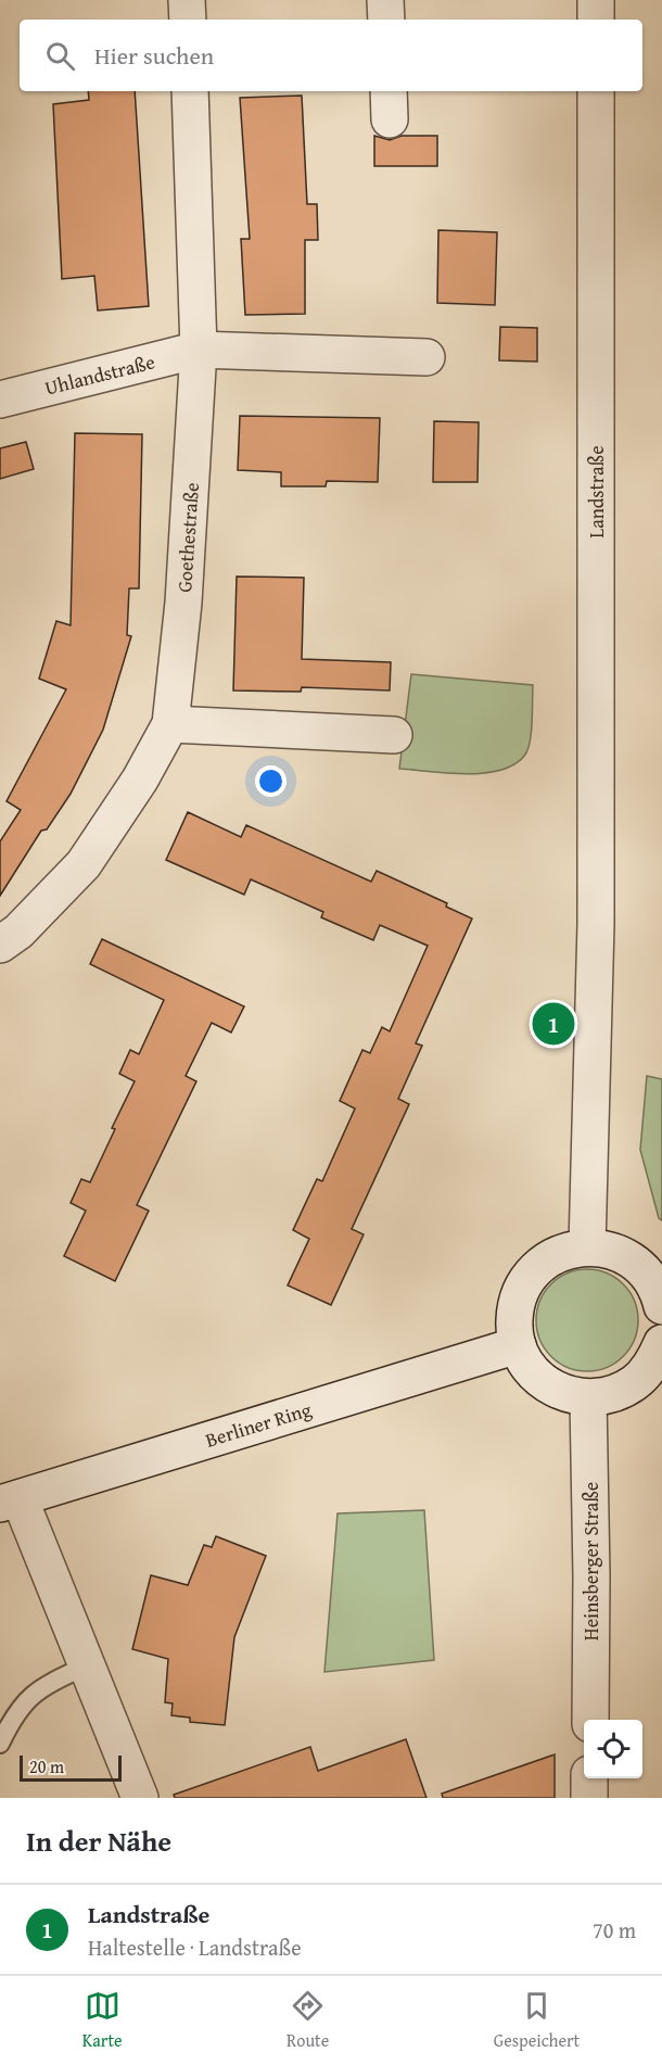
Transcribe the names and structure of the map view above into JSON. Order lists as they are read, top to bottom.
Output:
{
  "streets": {
    "street": [
      "Uhlandstraße",
      "Landstraße",
      "Goethestraße",
      "Berliner Ring",
      "Heinsberger Straße"
    ]
  },
  "crossings": [
    ["Uhlandstraße", "Goethestraße"]
  ],
  "scale_bar": "20 m",
  "page": {
    "search": "Hier suchen",
    "pins": "1",
    "scale": "20 m",
    "heading": "In der Nähe",
    "list": [
      {
        "mark": "1",
        "name": "Landstraße",
        "note": "Haltestelle · Landstraße",
        "value": "70 m"
      }
    ],
    "nav": ["Karte", "Route", "Gespeichert"]
  }
}
